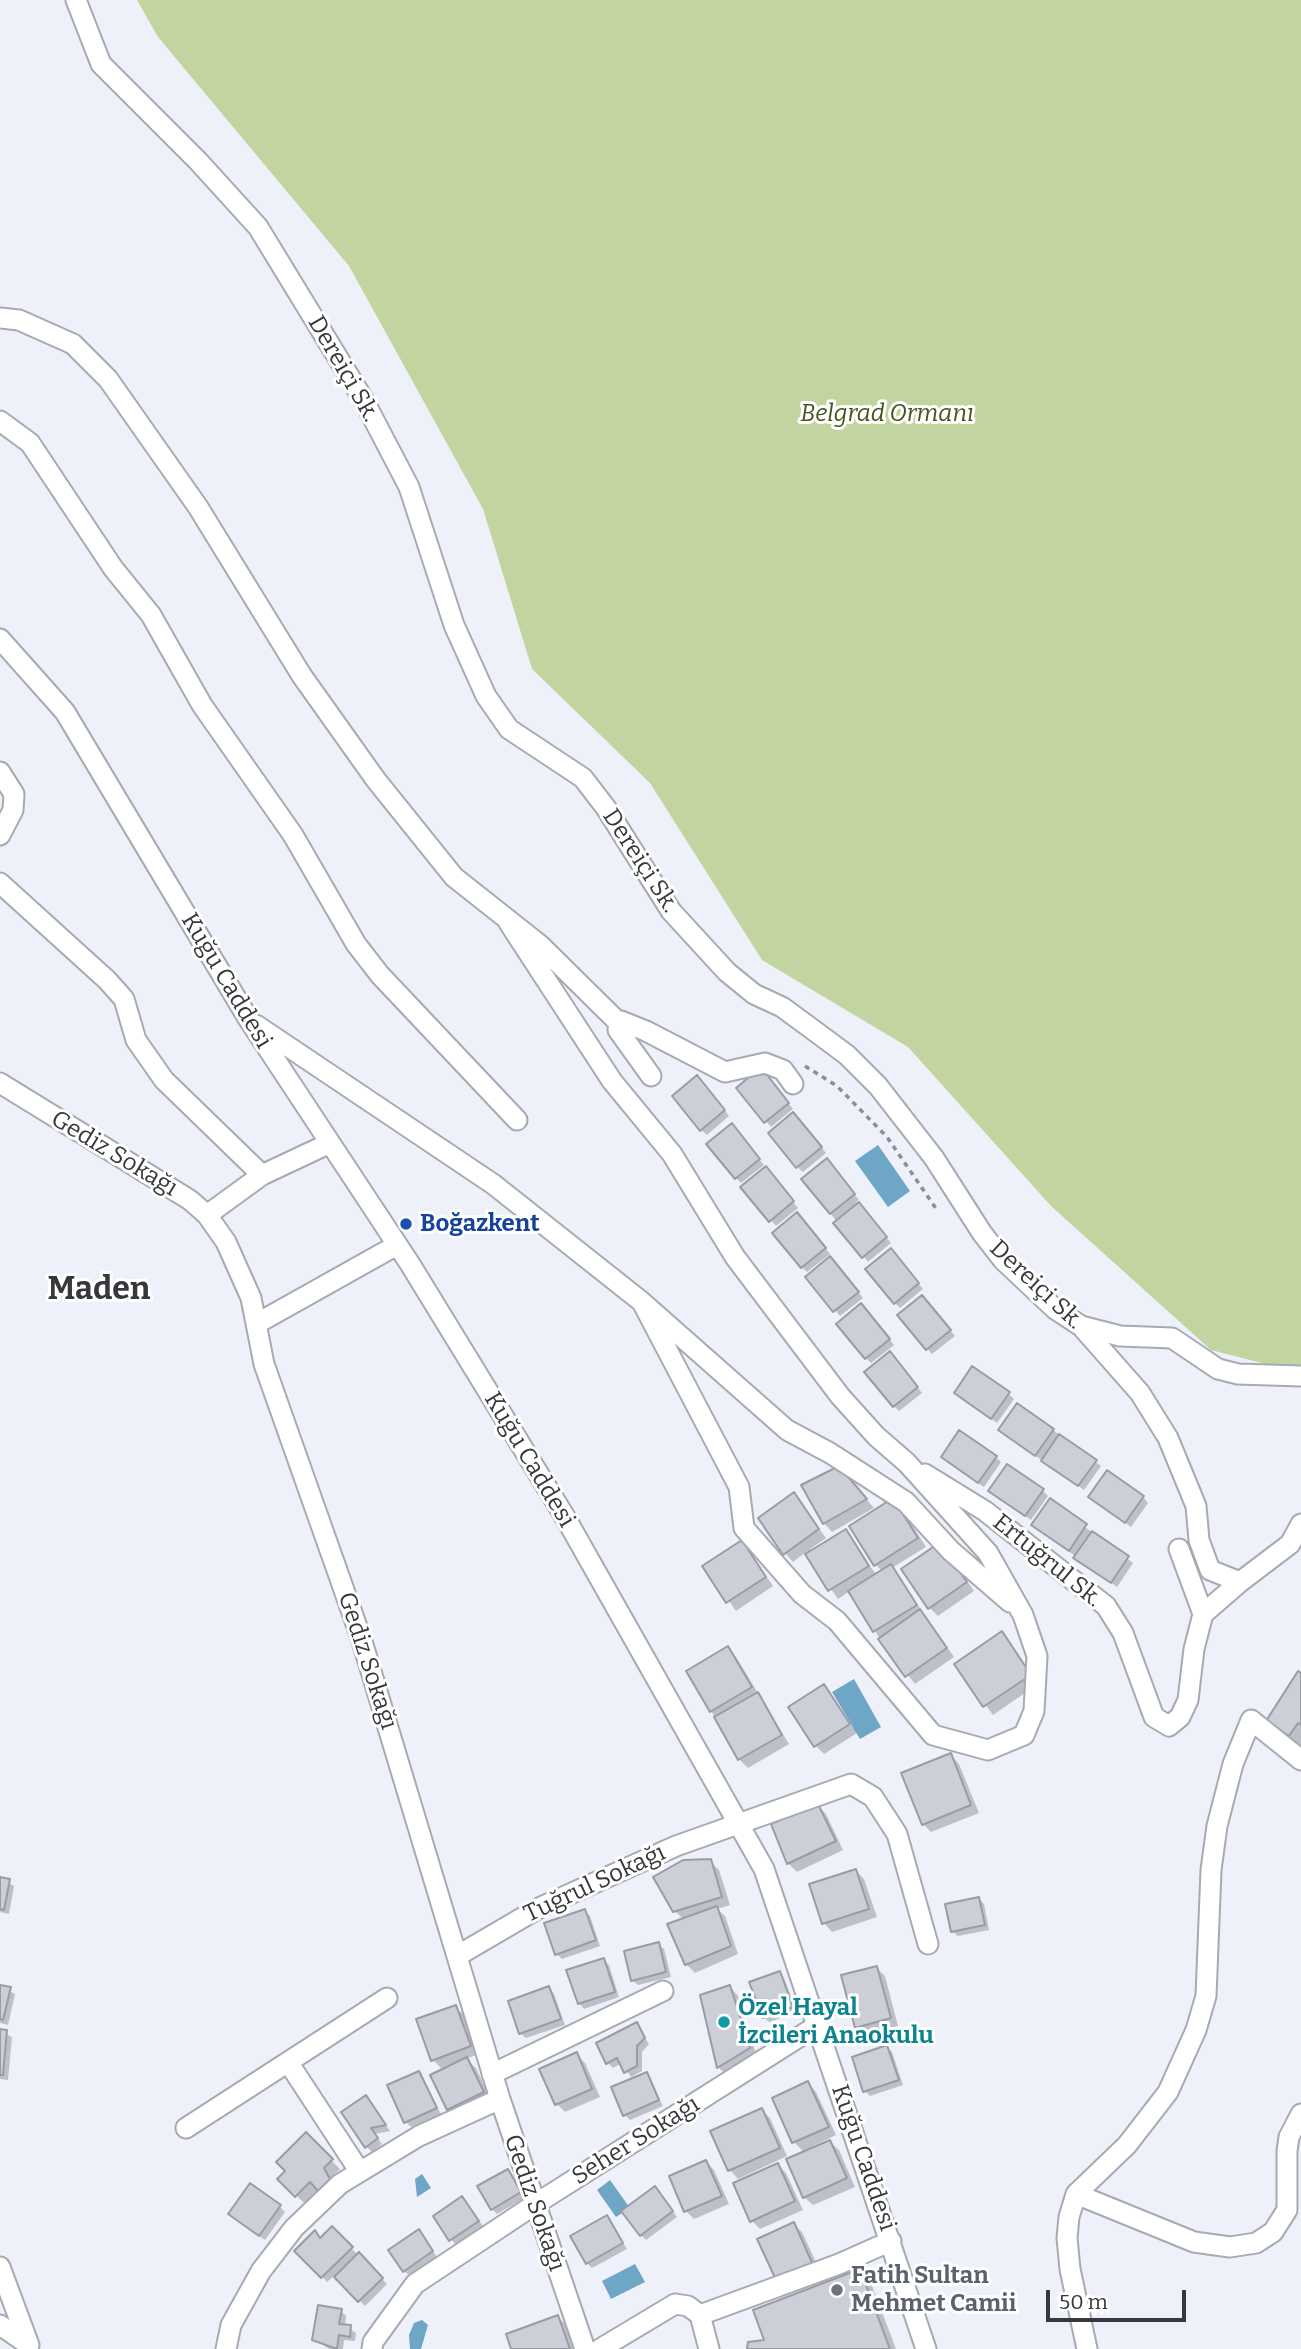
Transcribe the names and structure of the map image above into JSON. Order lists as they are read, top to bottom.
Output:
{
  "streets": {
    "street": [
      "Dereiçi Sk.",
      "Kuğu Caddesi",
      "Gediz Sokağı",
      "Ertuğrul Sk.",
      "Tuğrul Sokağı",
      "Seher Sokağı"
    ]
  },
  "crossings": [
    ["Kuğu Caddesi", "Tuğrul Sokağı"],
    ["Kuğu Caddesi", "Seher Sokağı"],
    ["Gediz Sokağı", "Tuğrul Sokağı"],
    ["Gediz Sokağı", "Seher Sokağı"]
  ],
  "districts": ["Maden"],
  "parks": ["Belgrad Ormanı"],
  "places": ["Boğazkent", "Özel Hayal İzcileri Anaokulu", "Fatih Sultan Mehmet Camii"],
  "scale_bar": "50 m"
}
